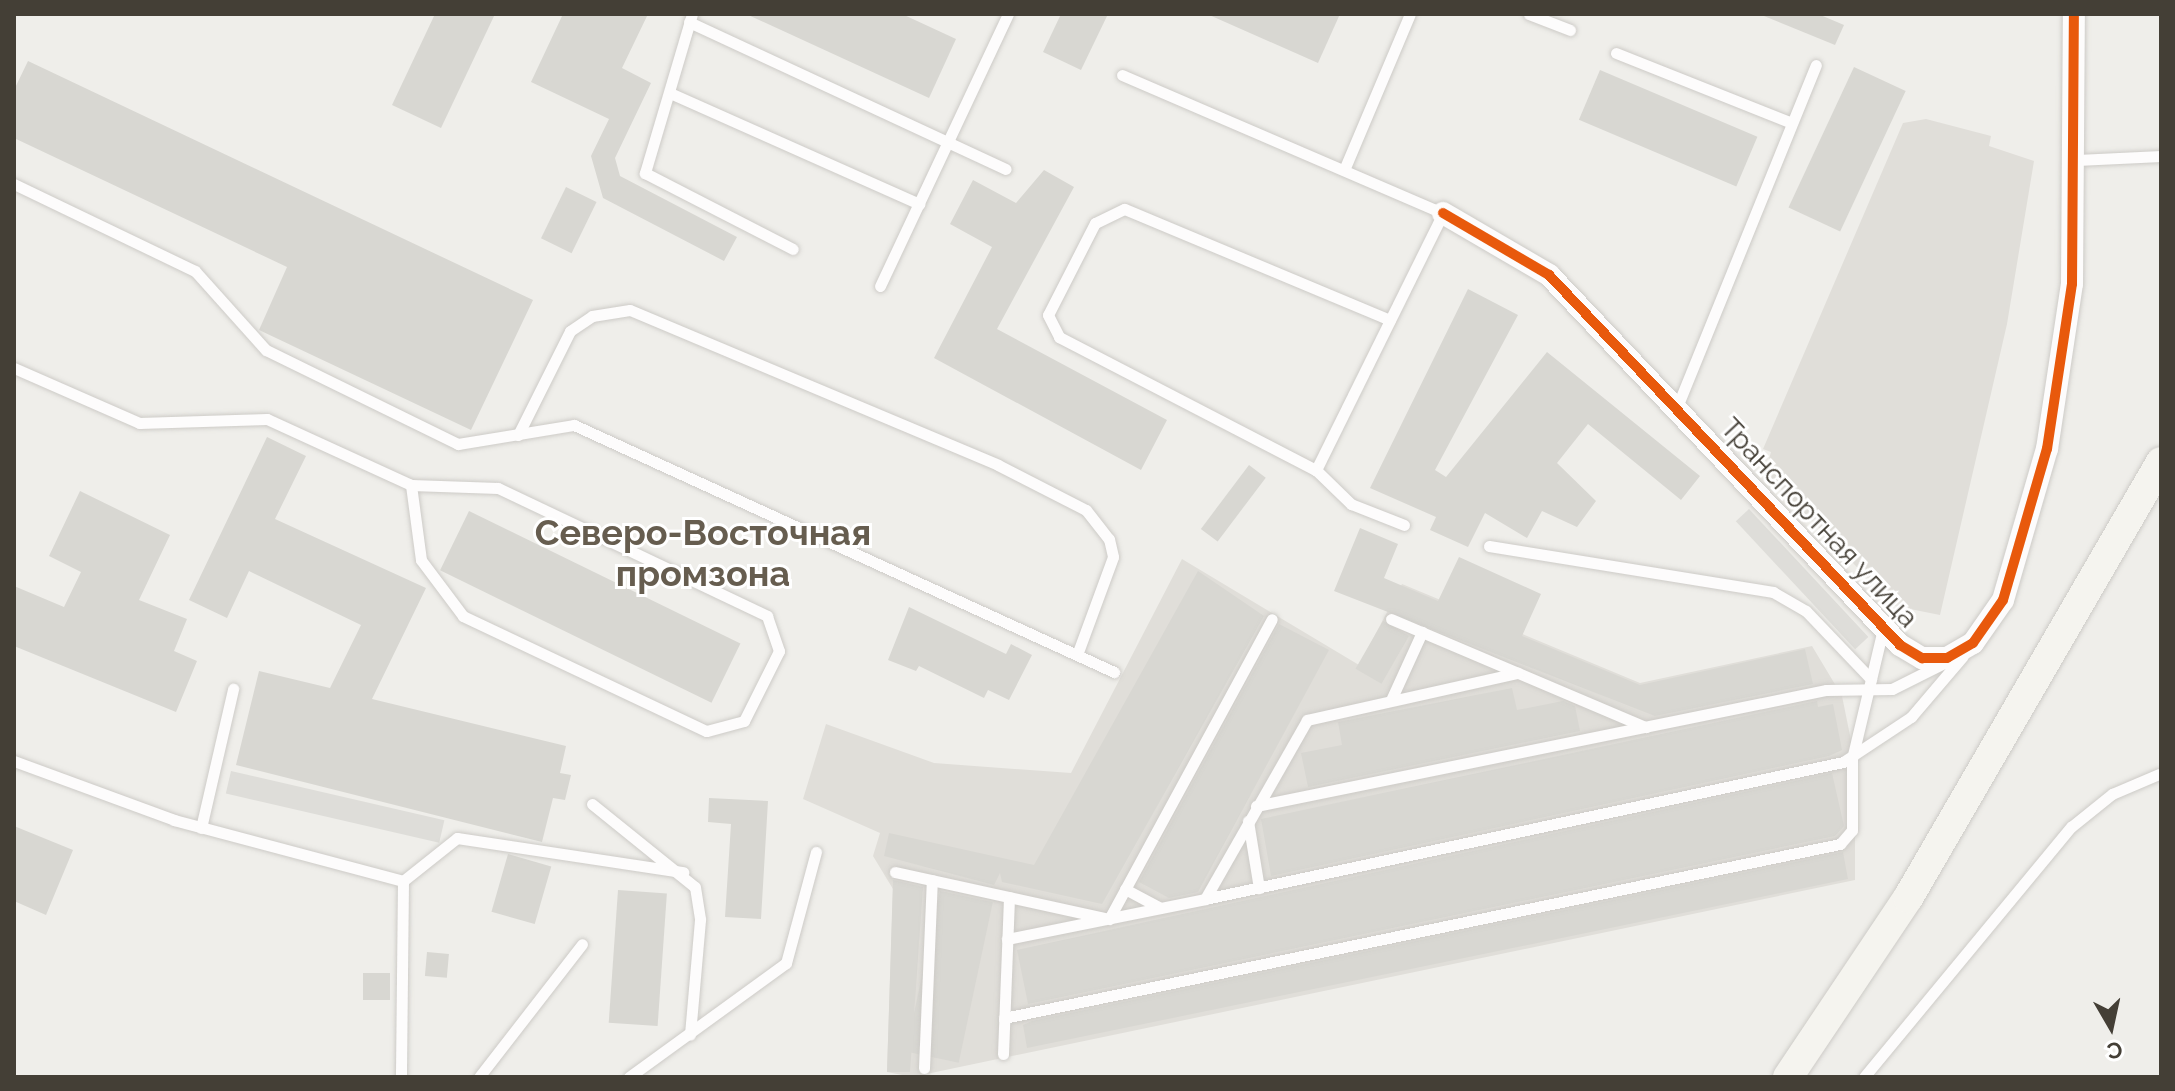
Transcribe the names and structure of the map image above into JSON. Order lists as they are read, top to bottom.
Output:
{
  "streets": {
    "street": ["Транспортная улица"]
  },
  "districts": ["Северо-Восточная промзона"],
  "north": "bottom"
}
